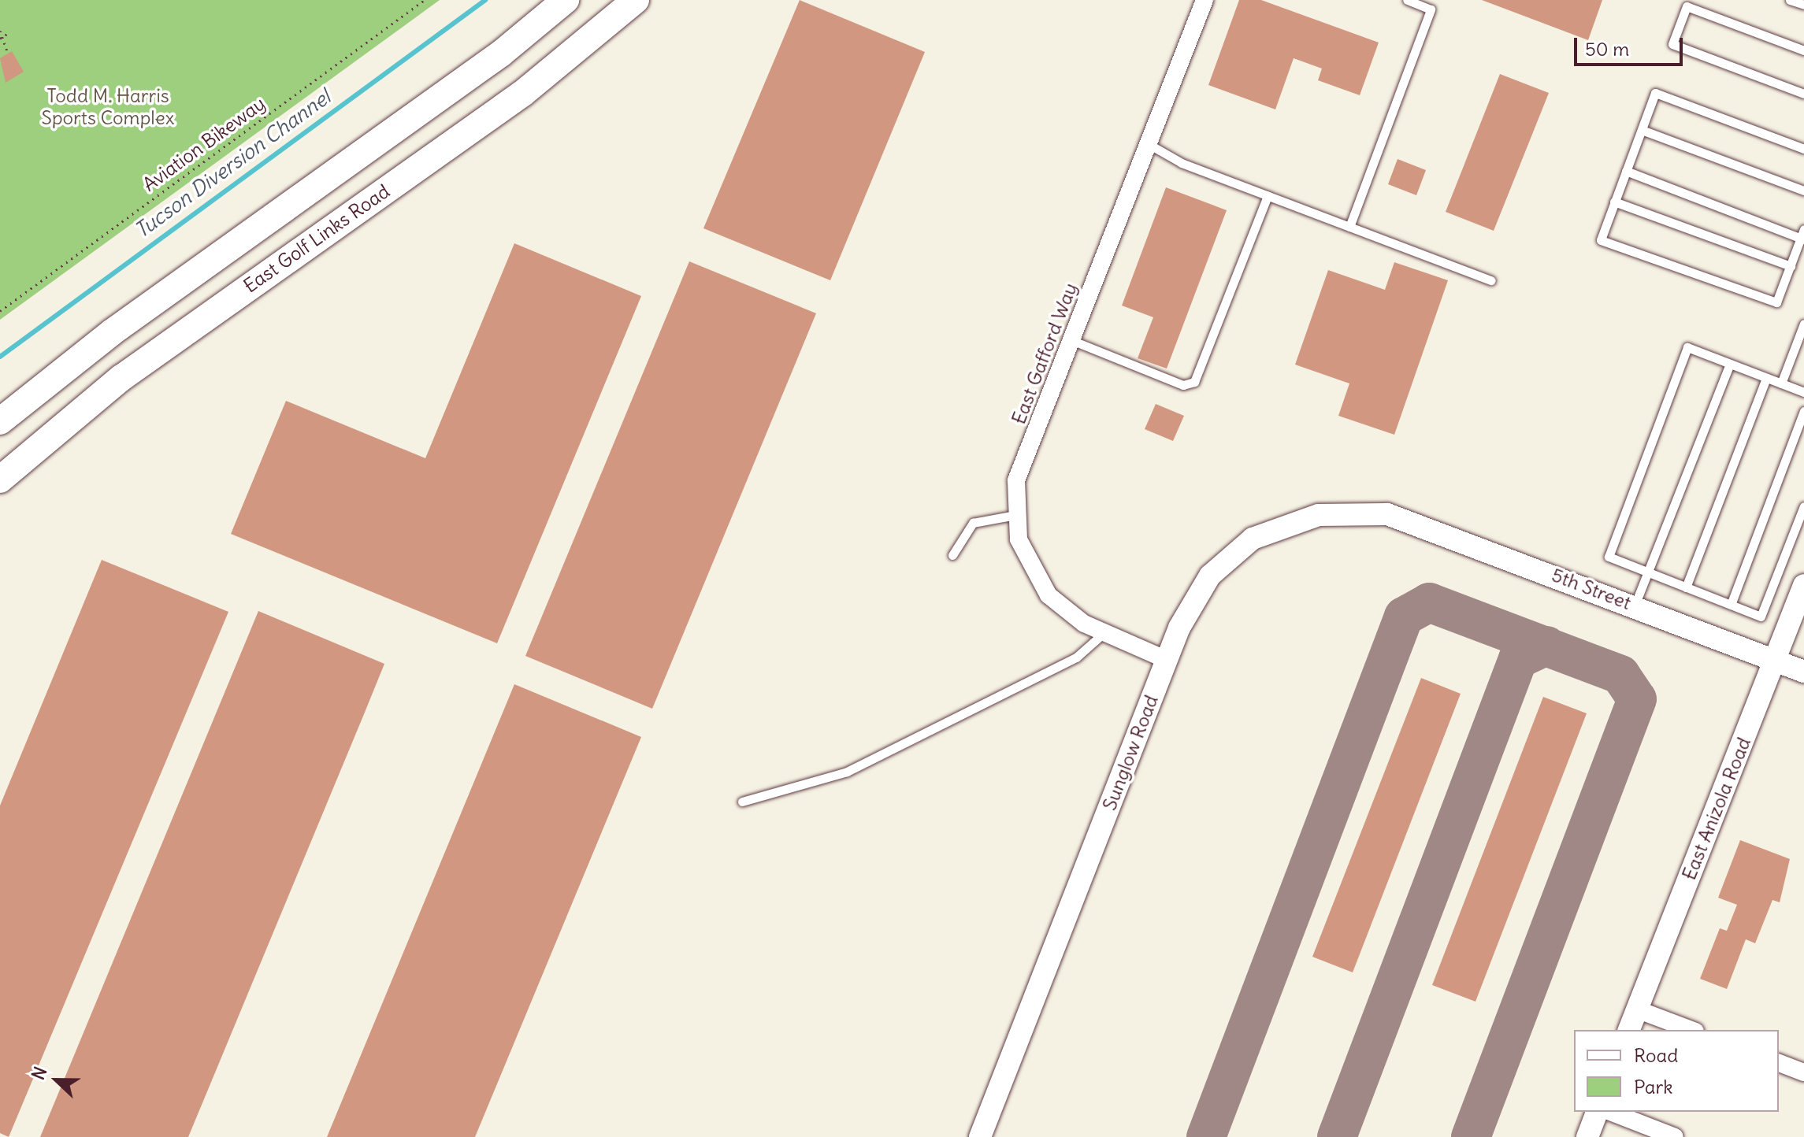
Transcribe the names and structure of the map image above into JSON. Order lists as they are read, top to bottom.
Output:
{
  "streets": {
    "main road": ["East Golf Links Road"],
    "street": [
      "East Gafford Way",
      "5th Street",
      "Sunglow Road",
      "East Anizola Road"
    ],
    "path": ["Aviation Bikeway"]
  },
  "crossings": [
    ["East Gafford Way", "Sunglow Road"],
    ["5th Street", "Sunglow Road"],
    ["5th Street", "East Anizola Road"]
  ],
  "water": ["Tucson Diversion Channel"],
  "parks": ["Todd M. Harris Sports Complex"],
  "legend": ["Road", "Park"],
  "scale_bar": "50 m",
  "north": "left"
}
